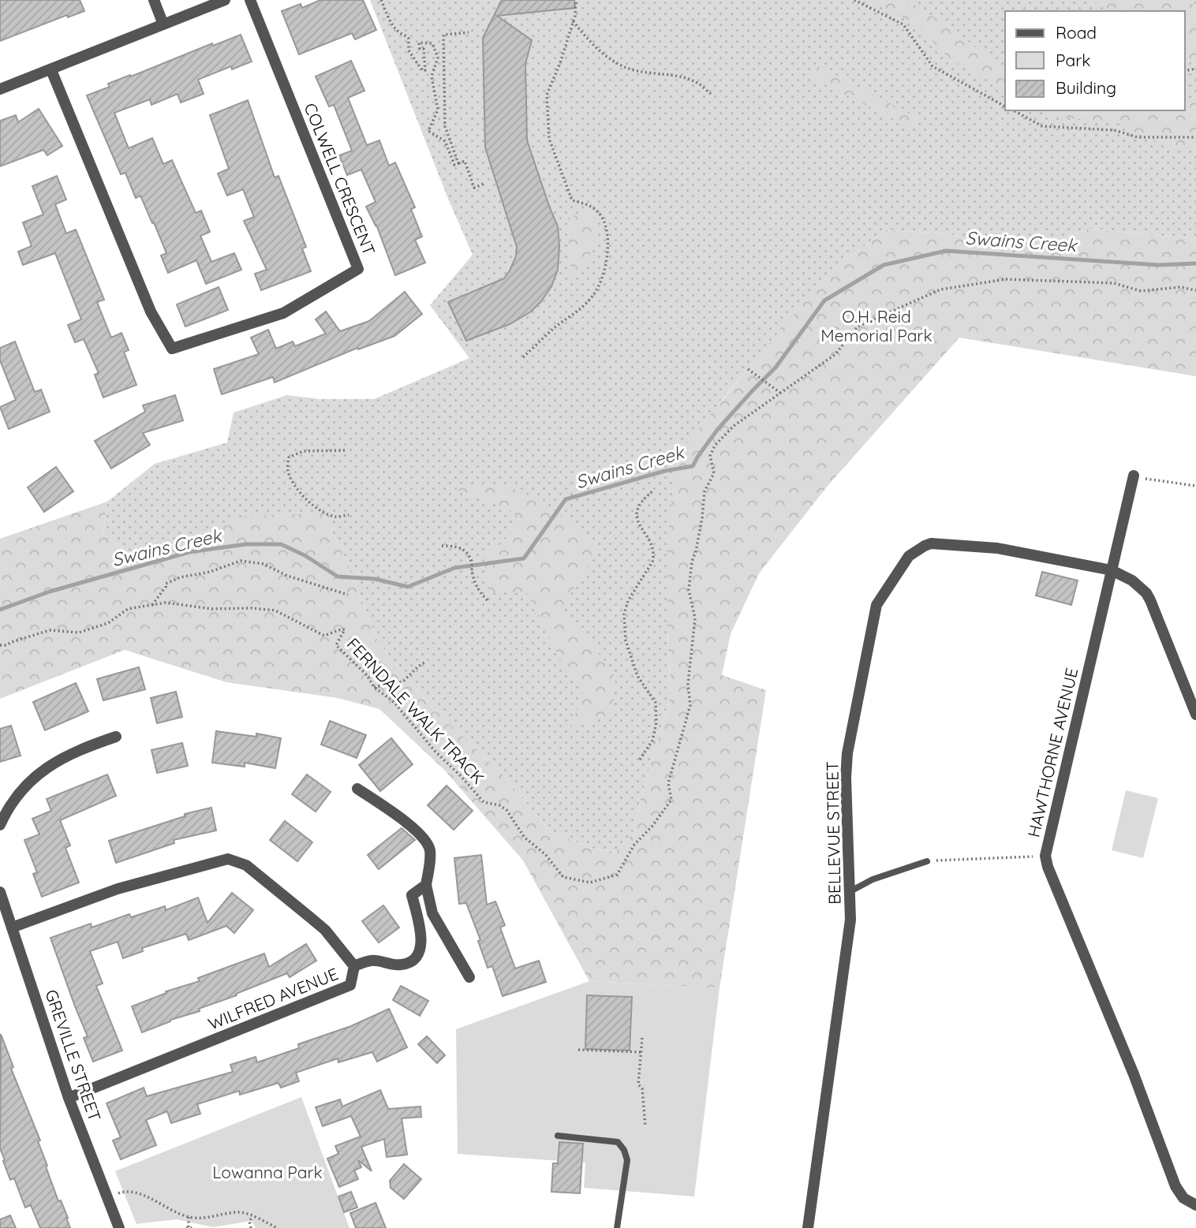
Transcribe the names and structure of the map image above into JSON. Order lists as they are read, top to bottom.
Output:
{
  "streets": {
    "street": [
      "COLWELL CRESCENT",
      "HAWTHORNE AVENUE",
      "BELLEVUE STREET",
      "WILFRED AVENUE",
      "GREVILLE STREET"
    ],
    "path": ["FERNDALE WALK TRACK"]
  },
  "crossings": [
    ["HAWTHORNE AVENUE", "BELLEVUE STREET"],
    ["WILFRED AVENUE", "GREVILLE STREET"]
  ],
  "water": ["Swains Creek"],
  "parks": ["O.H. Reid Memorial Park", "Lowanna Park"],
  "legend": ["Road", "Park", "Building"]
}
